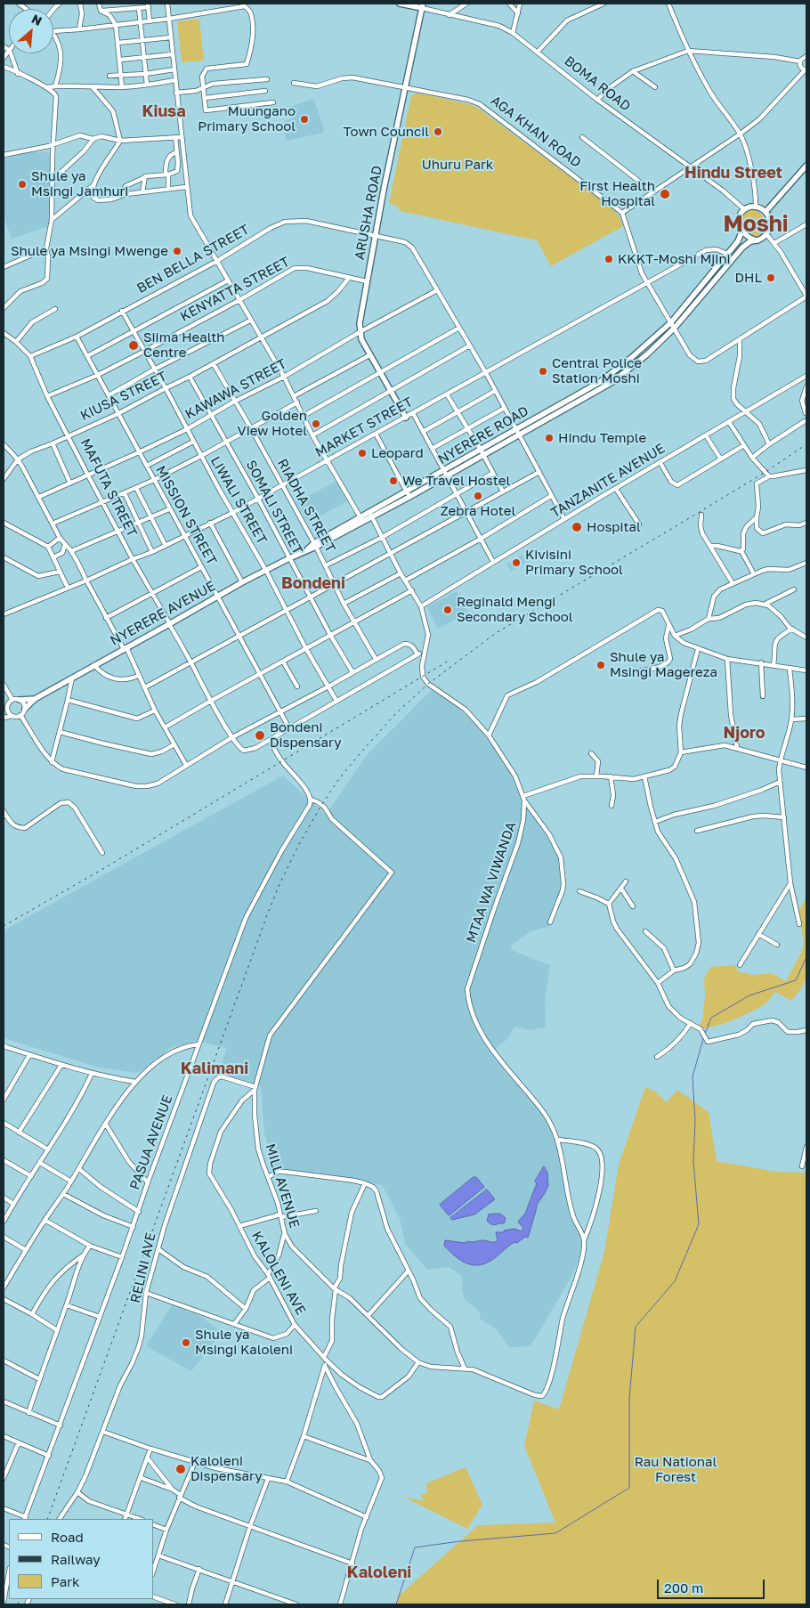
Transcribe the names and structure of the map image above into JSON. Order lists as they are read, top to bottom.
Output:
{
  "streets": {
    "main road": ["ARUSHA ROAD", "NYERERE ROAD", "NYERERE AVENUE"],
    "street": [
      "BOMA ROAD",
      "AGA KHAN ROAD",
      "BEN BELLA STREET",
      "KENYATTA STREET",
      "KAWAWA STREET",
      "KIUSA STREET",
      "MARKET STREET",
      "TANZANITE AVENUE",
      "MAFUTA STREET",
      "LIWALI STREET",
      "RIADHA STREET",
      "SOMALI STREET",
      "MISSION STREET",
      "MTAA WA VIWANDA",
      "PASUA AVENUE",
      "MILL AVENUE",
      "RELINI AVE",
      "KALOLENI AVE"
    ]
  },
  "crossings": [
    ["BOMA ROAD", "ARUSHA ROAD"],
    ["BOMA ROAD", "NYERERE ROAD"],
    ["AGA KHAN ROAD", "ARUSHA ROAD"],
    ["ARUSHA ROAD", "BEN BELLA STREET"],
    ["ARUSHA ROAD", "KENYATTA STREET"],
    ["ARUSHA ROAD", "KAWAWA STREET"],
    ["ARUSHA ROAD", "MARKET STREET"],
    ["BEN BELLA STREET", "KAWAWA STREET"],
    ["BEN BELLA STREET", "MARKET STREET"],
    ["BEN BELLA STREET", "NYERERE ROAD"],
    ["BEN BELLA STREET", "TANZANITE AVENUE"],
    ["BEN BELLA STREET", "MAFUTA STREET"],
    ["BEN BELLA STREET", "LIWALI STREET"],
    ["BEN BELLA STREET", "MISSION STREET"],
    ["KENYATTA STREET", "KIUSA STREET"],
    ["KENYATTA STREET", "MAFUTA STREET"],
    ["KENYATTA STREET", "LIWALI STREET"],
    ["KENYATTA STREET", "MISSION STREET"],
    ["KAWAWA STREET", "MAFUTA STREET"],
    ["KAWAWA STREET", "LIWALI STREET"],
    ["KAWAWA STREET", "RIADHA STREET"],
    ["KAWAWA STREET", "SOMALI STREET"],
    ["KAWAWA STREET", "MISSION STREET"],
    ["KIUSA STREET", "MAFUTA STREET"],
    ["KIUSA STREET", "LIWALI STREET"],
    ["KIUSA STREET", "RIADHA STREET"],
    ["KIUSA STREET", "SOMALI STREET"],
    ["KIUSA STREET", "MISSION STREET"],
    ["MARKET STREET", "NYERERE ROAD"],
    ["MARKET STREET", "MAFUTA STREET"],
    ["MARKET STREET", "LIWALI STREET"],
    ["MARKET STREET", "RIADHA STREET"],
    ["MARKET STREET", "SOMALI STREET"],
    ["MARKET STREET", "MISSION STREET"],
    ["NYERERE ROAD", "RIADHA STREET"],
    ["NYERERE ROAD", "NYERERE AVENUE"],
    ["NYERERE ROAD", "MTAA WA VIWANDA"],
    ["TANZANITE AVENUE", "MTAA WA VIWANDA"],
    ["MAFUTA STREET", "NYERERE AVENUE"],
    ["LIWALI STREET", "NYERERE AVENUE"],
    ["SOMALI STREET", "NYERERE AVENUE"],
    ["MISSION STREET", "NYERERE AVENUE"],
    ["MTAA WA VIWANDA", "MILL AVENUE"],
    ["PASUA AVENUE", "MILL AVENUE"],
    ["MILL AVENUE", "RELINI AVE"],
    ["MILL AVENUE", "KALOLENI AVE"],
    ["RELINI AVE", "KALOLENI AVE"]
  ],
  "districts": [
    "Kiusa",
    "Hindu Street",
    "Moshi",
    "Bondeni",
    "Njoro",
    "Kalimani",
    "Kaloleni"
  ],
  "parks": ["Uhuru Park", "Rau National Forest"],
  "places": [
    "Muungano Primary School",
    "Town Council",
    "Shule ya Msingi Jamhuri",
    "First Health Hospital",
    "Shule ya Msingi Mwenge",
    "KKKT-Moshi Mjini",
    "DHL",
    "Siima Health Centre",
    "Central Police Station Moshi",
    "Golden View Hotel",
    "Hindu Temple",
    "Leopard",
    "We Travel Hostel",
    "Zebra Hotel",
    "Hospital",
    "Kivisini Primary School",
    "Reginald Mengi Secondary School",
    "Shule ya Msingi Magereza",
    "Bondeni Dispensary",
    "Shule ya Msingi Kaloleni",
    "Kaloleni Dispensary"
  ],
  "legend": ["Road", "Railway", "Park"],
  "scale_bar": "200 m",
  "north": "top right"
}
